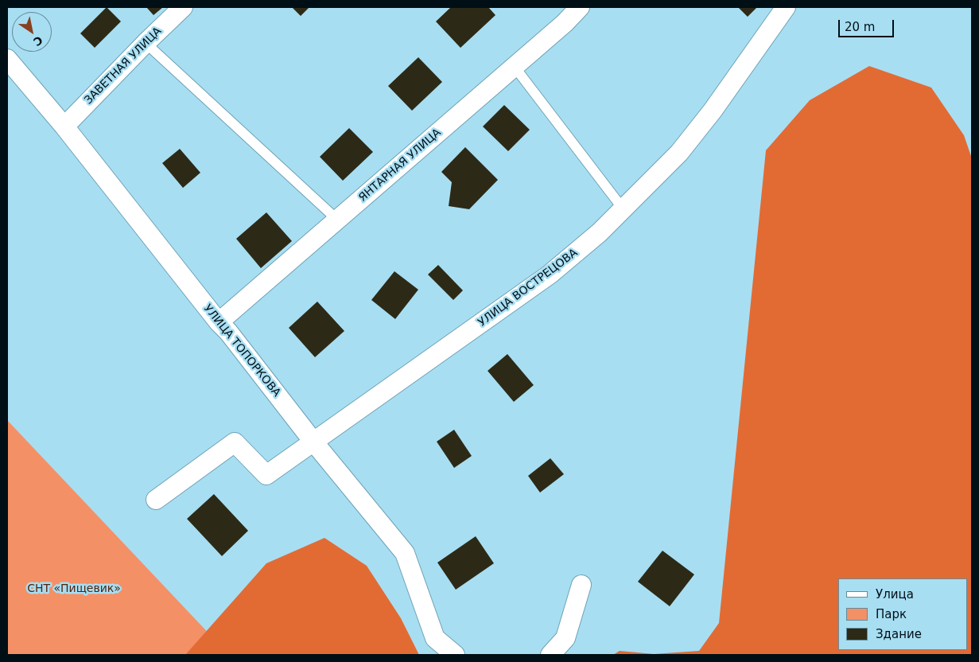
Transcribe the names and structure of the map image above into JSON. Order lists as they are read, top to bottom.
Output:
{
  "streets": {
    "street": [
      "ЗАВЕТНАЯ УЛИЦА",
      "ЯНТАРНАЯ УЛИЦА",
      "УЛИЦА ВОСТРЕЦОВА",
      "УЛИЦА ТОПОРКОВА"
    ]
  },
  "crossings": [
    ["ЗАВЕТНАЯ УЛИЦА", "УЛИЦА ТОПОРКОВА"],
    ["ЯНТАРНАЯ УЛИЦА", "УЛИЦА ТОПОРКОВА"],
    ["УЛИЦА ВОСТРЕЦОВА", "УЛИЦА ТОПОРКОВА"]
  ],
  "parks": ["СНТ «Пищевик»"],
  "legend": ["Улица", "Парк", "Здание"],
  "scale_bar": "20 m",
  "north": "bottom right"
}
